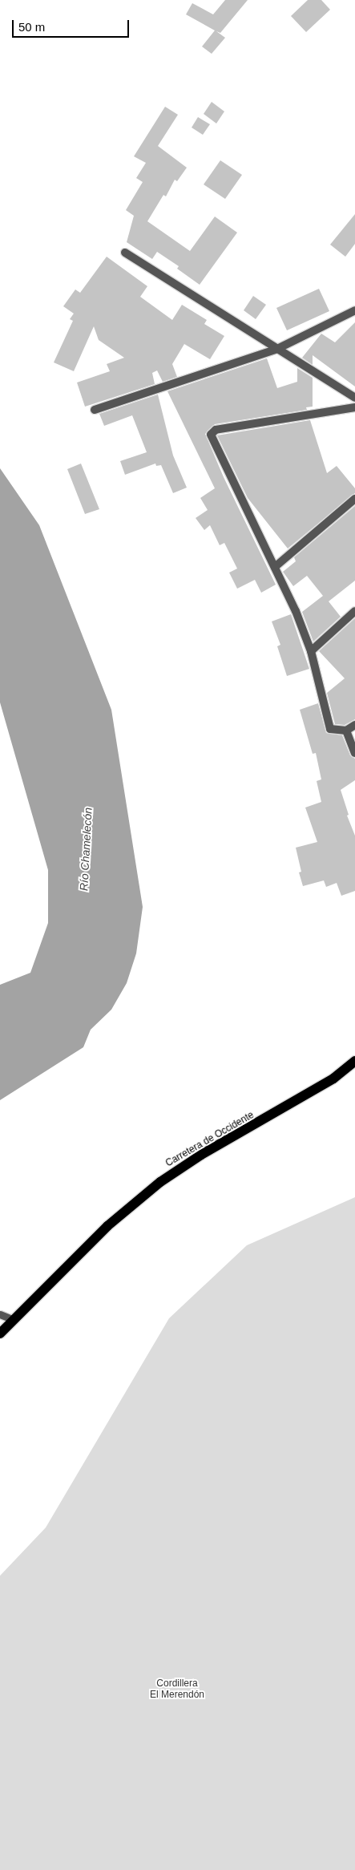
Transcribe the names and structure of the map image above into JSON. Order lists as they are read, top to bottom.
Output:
{
  "streets": {
    "main road": ["Carretera de Occidente"]
  },
  "water": ["Río Chamelecón"],
  "parks": ["Cordillera El Merendón"],
  "scale_bar": "50 m"
}
